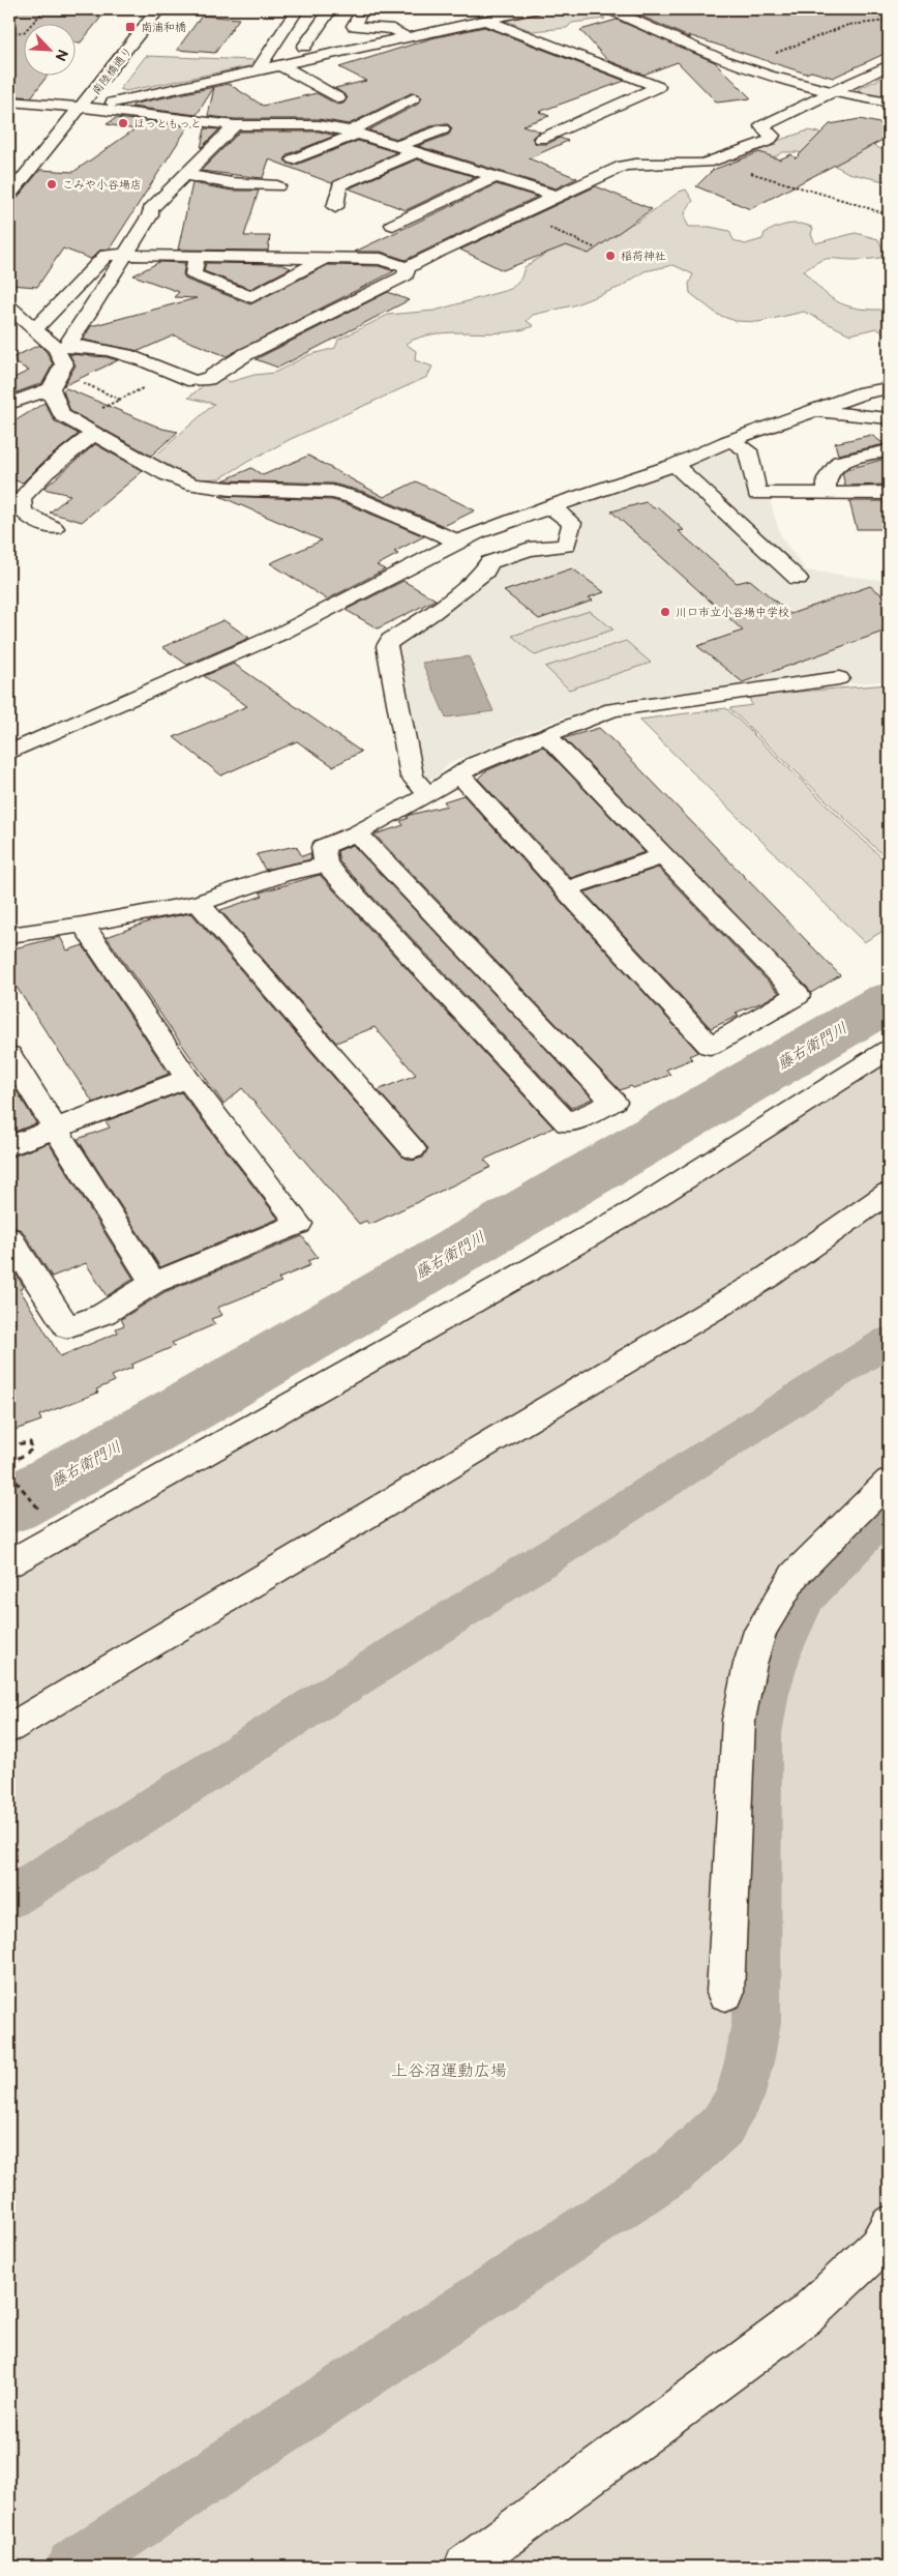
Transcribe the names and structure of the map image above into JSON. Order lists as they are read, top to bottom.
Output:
{
  "streets": {
    "street": ["南陸橋通り"]
  },
  "water": ["藤右衛門川"],
  "parks": ["上谷沼運動広場"],
  "places": {
    "transit": ["南浦和橋"],
    "other": [
      "ほっともっと",
      "こみや小谷場店",
      "稲荷神社",
      "川口市立小谷場中学校"
    ]
  },
  "north": "bottom right"
}
